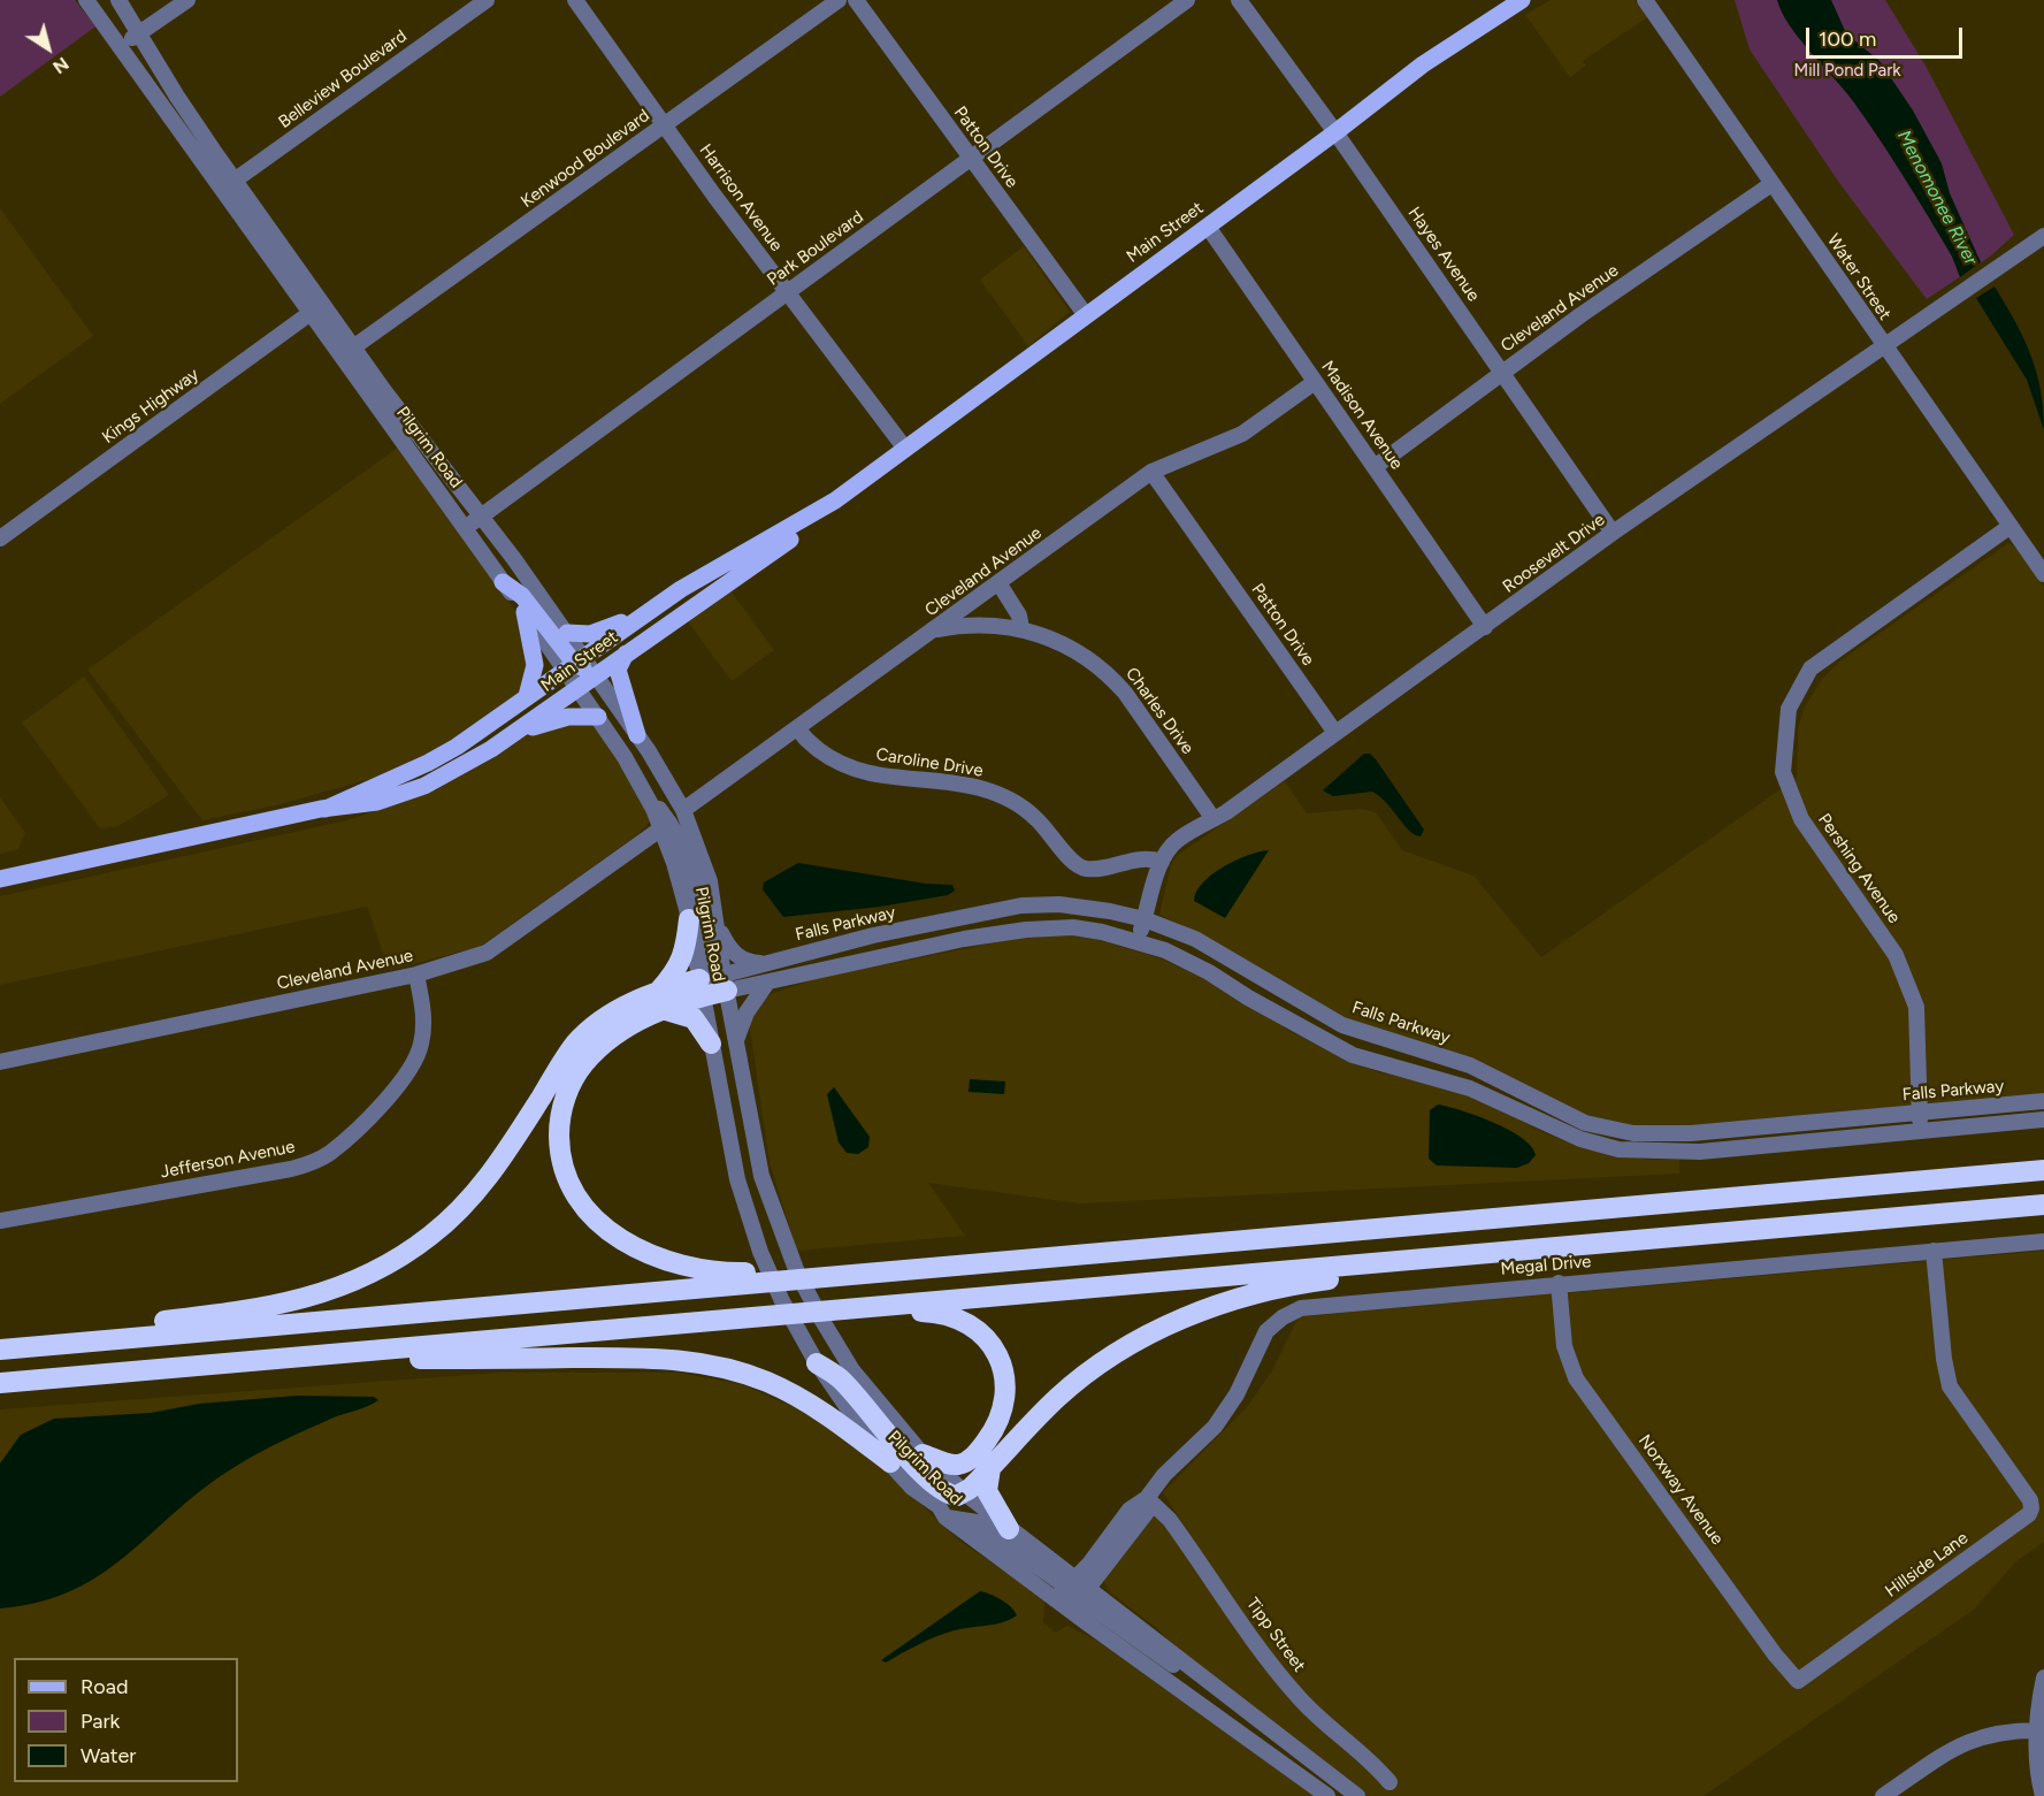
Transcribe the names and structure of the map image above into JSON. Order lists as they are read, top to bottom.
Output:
{
  "streets": {
    "main road": ["Main Street"],
    "street": [
      "Belleview Boulevard",
      "Patton Drive",
      "Kenwood Boulevard",
      "Harrison Avenue",
      "Park Boulevard",
      "Hayes Avenue",
      "Water Street",
      "Cleveland Avenue",
      "Kings Highway",
      "Madison Avenue",
      "Pilgrim Road",
      "Roosevelt Drive",
      "Charles Drive",
      "Caroline Drive",
      "Pershing Avenue",
      "Falls Parkway",
      "Jefferson Avenue",
      "Megal Drive",
      "Norxway Avenue",
      "Hillside Lane",
      "Tipp Street"
    ]
  },
  "crossings": [
    ["Belleview Boulevard", "Pilgrim Road"],
    ["Patton Drive", "Main Street"],
    ["Patton Drive", "Park Boulevard"],
    ["Patton Drive", "Cleveland Avenue"],
    ["Patton Drive", "Roosevelt Drive"],
    ["Kenwood Boulevard", "Harrison Avenue"],
    ["Kenwood Boulevard", "Pilgrim Road"],
    ["Harrison Avenue", "Main Street"],
    ["Harrison Avenue", "Park Boulevard"],
    ["Main Street", "Hayes Avenue"],
    ["Main Street", "Madison Avenue"],
    ["Main Street", "Pilgrim Road"],
    ["Park Boulevard", "Pilgrim Road"],
    ["Hayes Avenue", "Cleveland Avenue"],
    ["Hayes Avenue", "Roosevelt Drive"],
    ["Water Street", "Cleveland Avenue"],
    ["Water Street", "Roosevelt Drive"],
    ["Water Street", "Pershing Avenue"],
    ["Cleveland Avenue", "Madison Avenue"],
    ["Cleveland Avenue", "Pilgrim Road"],
    ["Cleveland Avenue", "Charles Drive"],
    ["Cleveland Avenue", "Caroline Drive"],
    ["Cleveland Avenue", "Jefferson Avenue"],
    ["Kings Highway", "Pilgrim Road"],
    ["Madison Avenue", "Roosevelt Drive"],
    ["Pilgrim Road", "Falls Parkway"],
    ["Pilgrim Road", "Megal Drive"],
    ["Roosevelt Drive", "Charles Drive"],
    ["Roosevelt Drive", "Caroline Drive"],
    ["Roosevelt Drive", "Falls Parkway"],
    ["Pershing Avenue", "Falls Parkway"],
    ["Megal Drive", "Norxway Avenue"],
    ["Megal Drive", "Hillside Lane"],
    ["Megal Drive", "Tipp Street"],
    ["Norxway Avenue", "Hillside Lane"]
  ],
  "water": ["Menomonee River"],
  "parks": ["Mill Pond Park"],
  "legend": ["Road", "Park", "Water"],
  "scale_bar": "100 m",
  "north": "bottom right"
}
